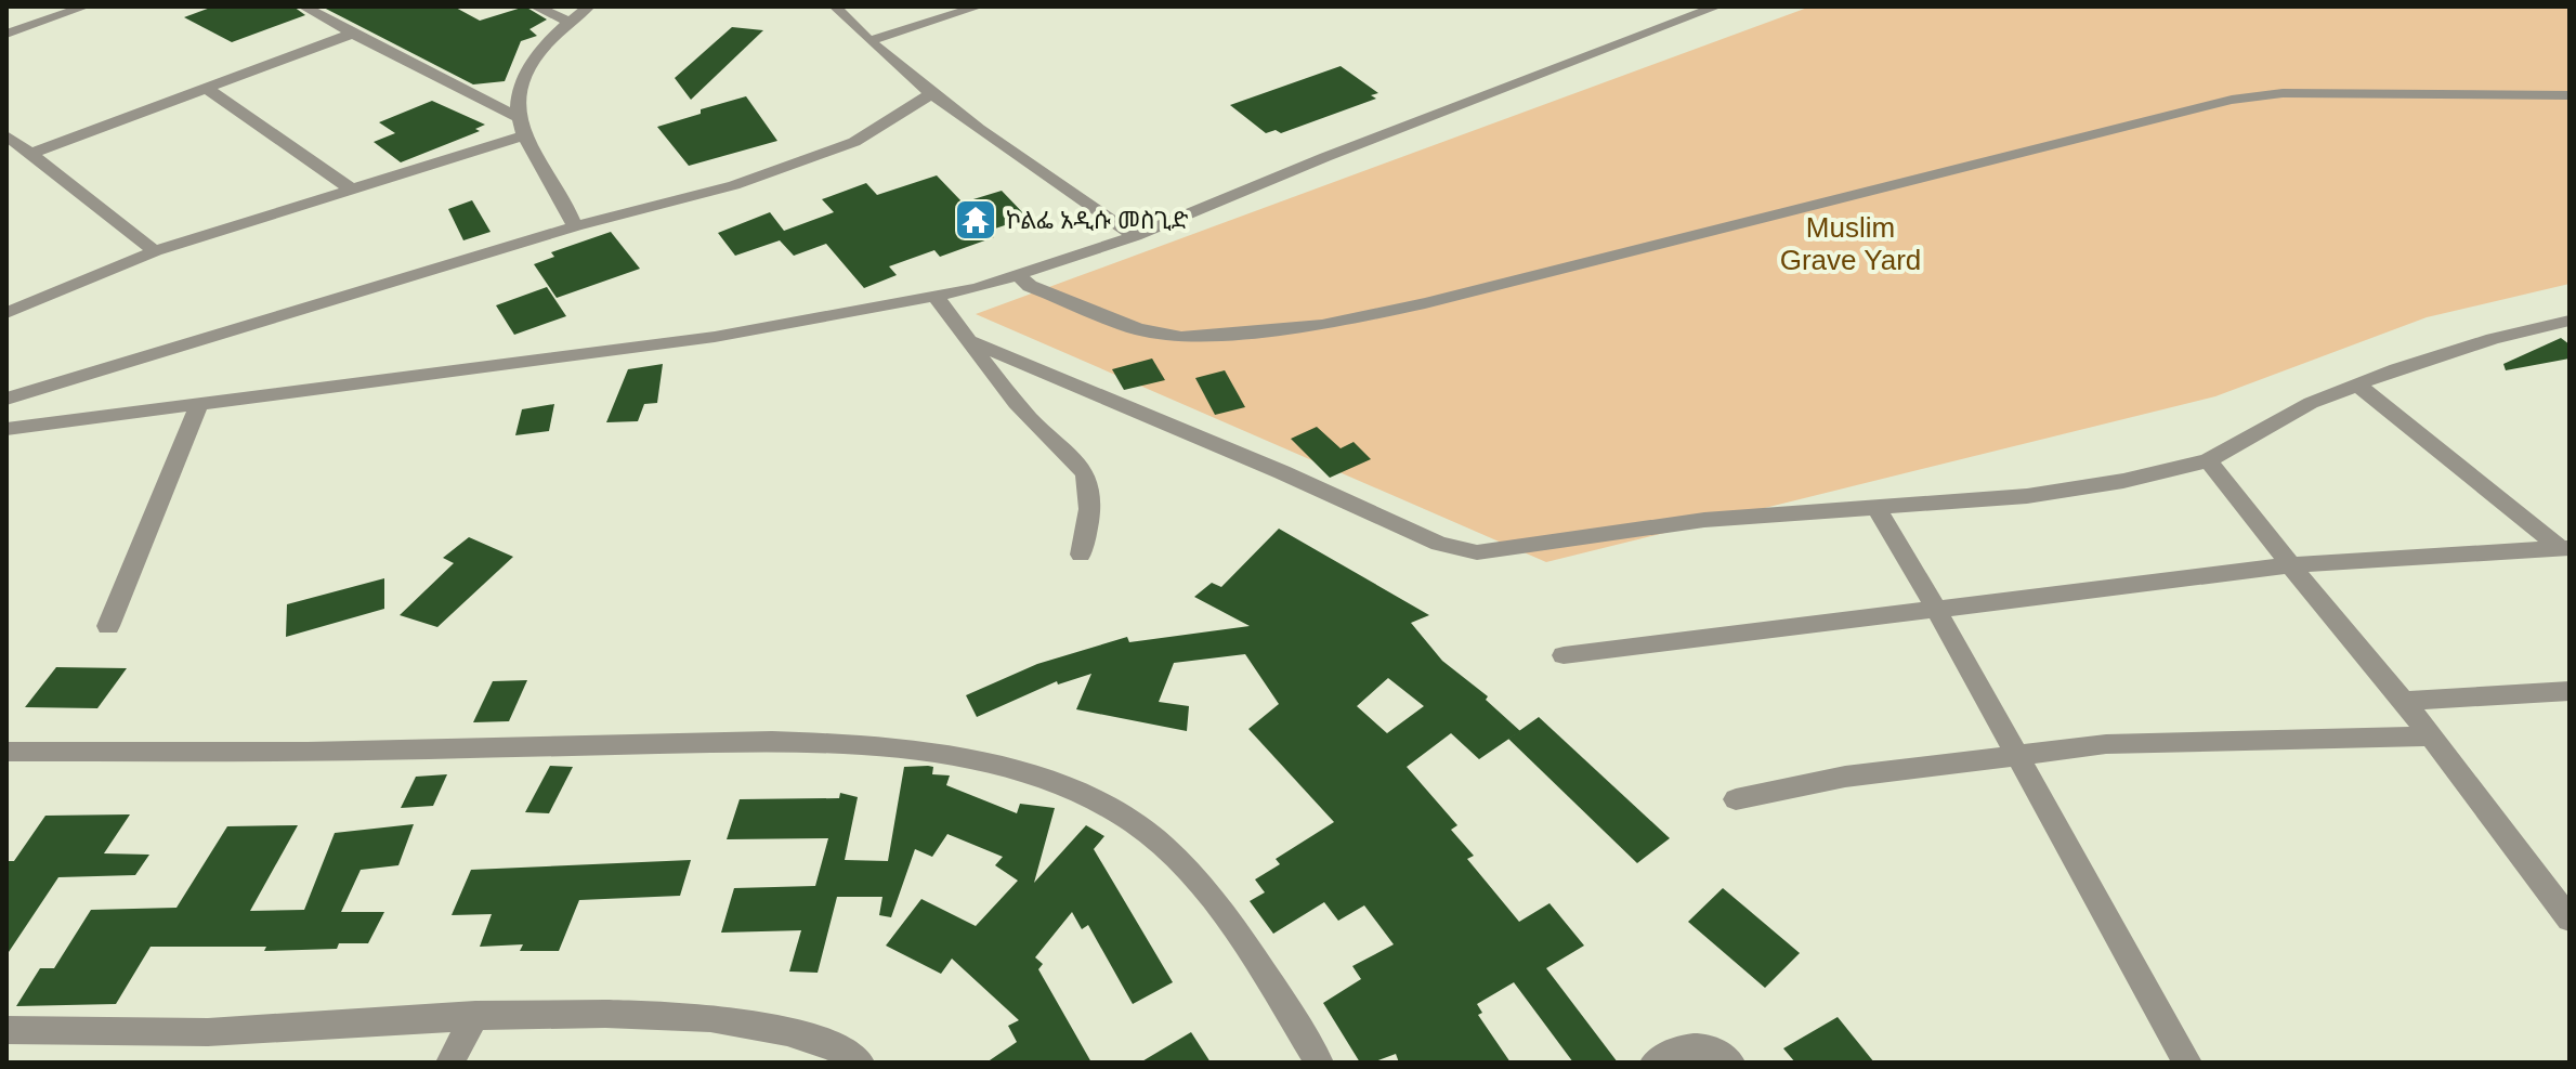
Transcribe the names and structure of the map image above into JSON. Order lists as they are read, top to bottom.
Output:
{
  "parks": ["Muslim Grave Yard"],
  "places": {
    "temple": ["ኮልፌ አዲሱ መስጊድ"]
  }
}
